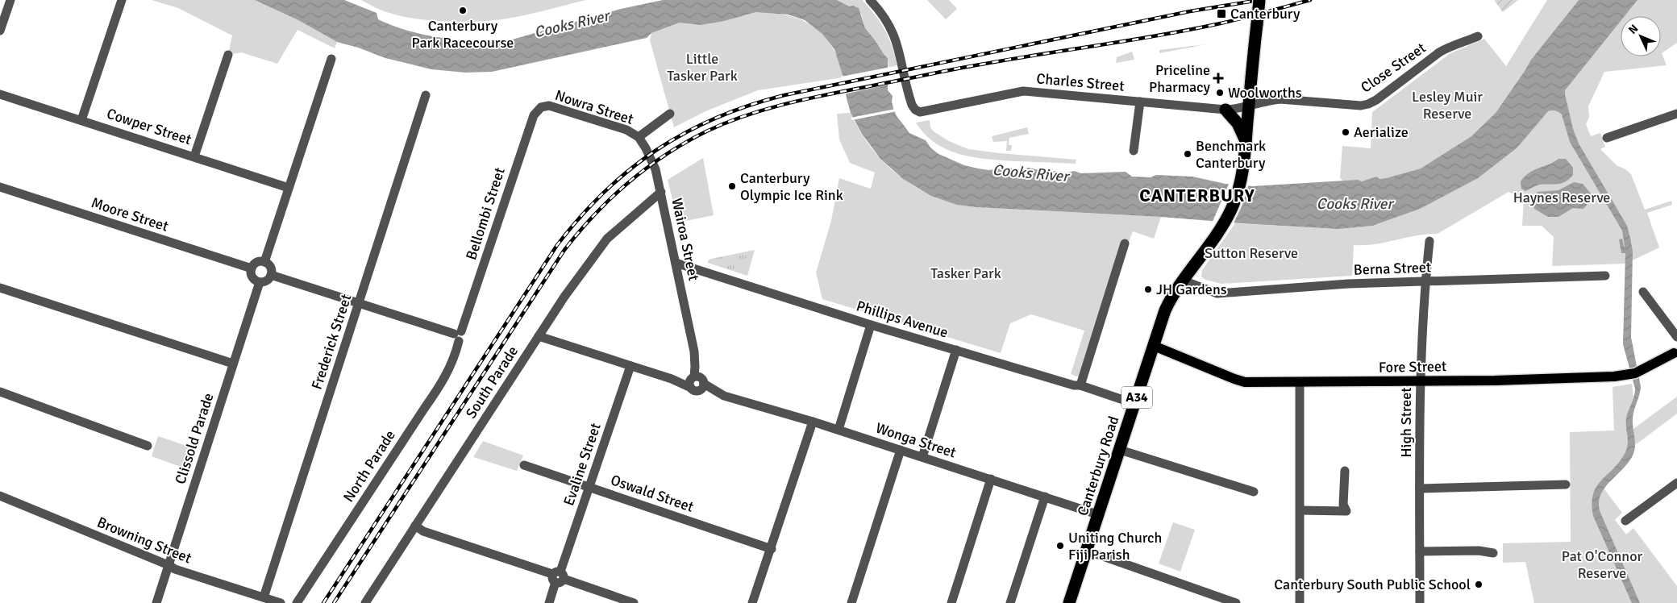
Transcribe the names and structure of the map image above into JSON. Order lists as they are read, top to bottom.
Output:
{
  "streets": {
    "highway": ["A34", "Canterbury Road"],
    "main road": ["Fore Street"],
    "street": [
      "Close Street",
      "Charles Street",
      "Nowra Street",
      "Cowper Street",
      "Bellombi Street",
      "Moore Street",
      "Wairoa Street",
      "Berna Street",
      "Phillips Avenue",
      "Frederick Street",
      "South Parade",
      "High Street",
      "Clissold Parade",
      "Wonga Street",
      "Evaline Street",
      "North Parade",
      "Oswald Street",
      "Browning Street"
    ]
  },
  "crossings": [
    ["Close Street", "Charles Street"],
    ["Close Street", "Canterbury Road"],
    ["Charles Street", "Canterbury Road"],
    ["Nowra Street", "Bellombi Street"],
    ["Nowra Street", "Wairoa Street"],
    ["Bellombi Street", "North Parade"],
    ["Moore Street", "Clissold Parade"],
    ["Wairoa Street", "Phillips Avenue"],
    ["Wairoa Street", "South Parade"],
    ["Wairoa Street", "Wonga Street"],
    ["Berna Street", "High Street"],
    ["Berna Street", "Canterbury Road"],
    ["Frederick Street", "Browning Street"],
    ["Fore Street", "High Street"],
    ["Fore Street", "Canterbury Road"],
    ["South Parade", "Wonga Street"],
    ["Clissold Parade", "Browning Street"],
    ["Wonga Street", "Evaline Street"],
    ["Wonga Street", "Canterbury Road"],
    ["Evaline Street", "Oswald Street"]
  ],
  "districts": ["CANTERBURY"],
  "water": ["Cooks River"],
  "parks": [
    "Little Tasker Park",
    "Lesley Muir Reserve",
    "Haynes Reserve",
    "Sutton Reserve",
    "Tasker Park",
    "Pat O'Connor Reserve"
  ],
  "places": {
    "other": [
      "Canterbury Park Racecourse",
      "Woolworths",
      "Aerialize",
      "Benchmark Canterbury",
      "Canterbury Olympic Ice Rink",
      "JH Gardens",
      "Uniting Church Fiji Parish",
      "Canterbury South Public School"
    ],
    "transit": ["Canterbury"],
    "health": ["Priceline Pharmacy"]
  },
  "north": "top left"
}
